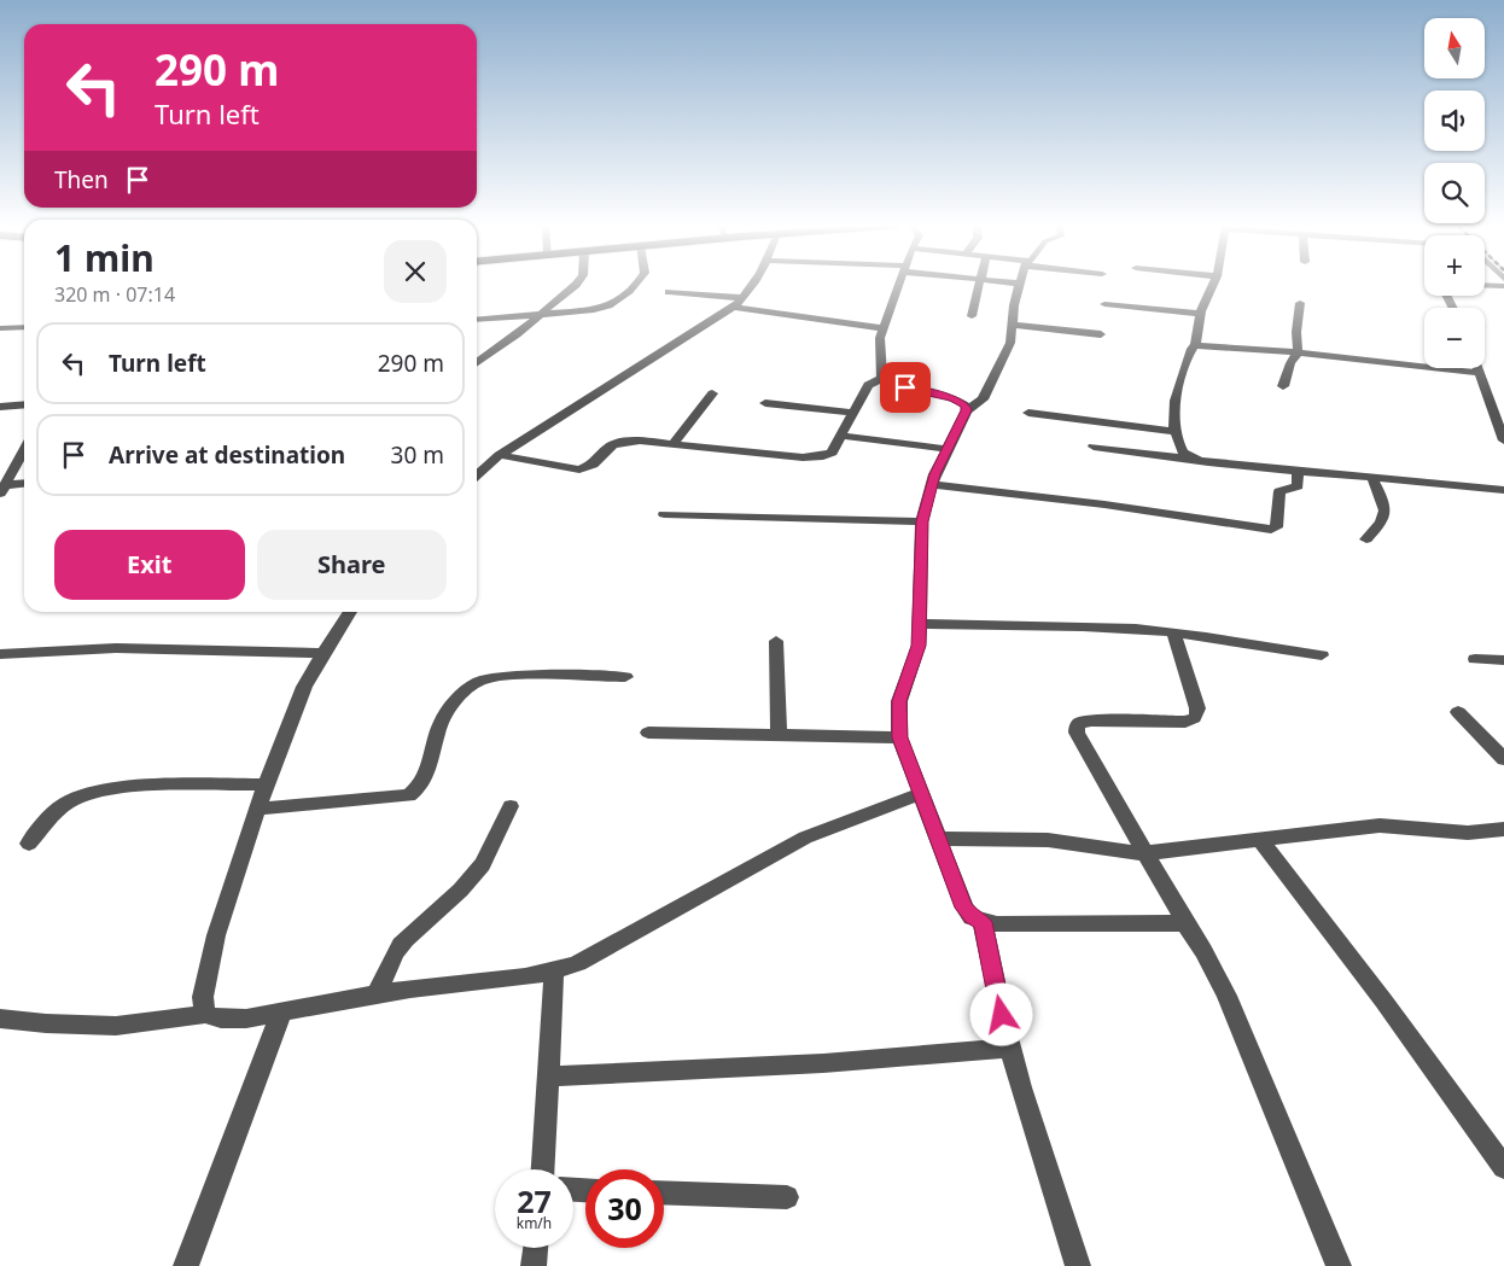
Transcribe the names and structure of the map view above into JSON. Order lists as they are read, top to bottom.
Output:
{
  "north": "top",
  "page": {
    "map_buttons": ["+", "−"],
    "turn": ["290 m", "Turn left"],
    "then": "Then",
    "heading": ["1 min", "320 m · 07:14"],
    "list": [
      {
        "name": "Turn left",
        "value": "290 m"
      },
      {
        "name": "Arrive at destination",
        "value": "30 m"
      }
    ],
    "buttons": ["Exit", "Share"],
    "speed": "27 km/h",
    "limit": "30"
  }
}
